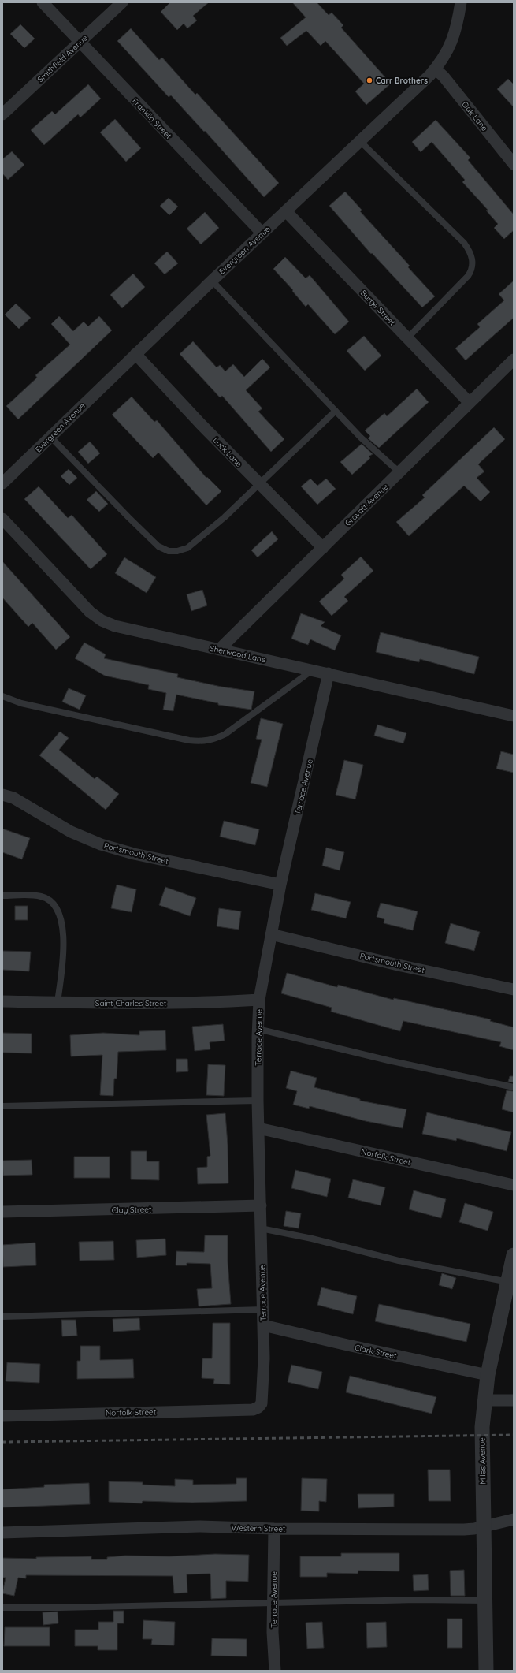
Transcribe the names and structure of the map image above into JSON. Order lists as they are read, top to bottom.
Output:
{
  "streets": {
    "street": [
      "Smithfield Avenue",
      "Oak Lane",
      "Franklin Street",
      "Evergreen Avenue",
      "Burge Street",
      "Luck Lane",
      "Gravatt Avenue",
      "Sherwood Lane",
      "Terrace Avenue",
      "Portsmouth Street",
      "Saint Charles Street",
      "Norfolk Street",
      "Clay Street",
      "Clark Street",
      "Miles Avenue",
      "Western Street"
    ]
  },
  "crossings": [
    ["Smithfield Avenue", "Franklin Street"],
    ["Oak Lane", "Evergreen Avenue"],
    ["Franklin Street", "Evergreen Avenue"],
    ["Evergreen Avenue", "Burge Street"],
    ["Evergreen Avenue", "Luck Lane"],
    ["Burge Street", "Gravatt Avenue"],
    ["Luck Lane", "Gravatt Avenue"],
    ["Gravatt Avenue", "Sherwood Lane"],
    ["Sherwood Lane", "Terrace Avenue"],
    ["Terrace Avenue", "Portsmouth Street"],
    ["Terrace Avenue", "Saint Charles Street"],
    ["Terrace Avenue", "Norfolk Street"],
    ["Terrace Avenue", "Clay Street"],
    ["Terrace Avenue", "Clark Street"],
    ["Terrace Avenue", "Western Street"],
    ["Clark Street", "Miles Avenue"],
    ["Miles Avenue", "Western Street"]
  ],
  "places": ["Carr Brothers"]
}
